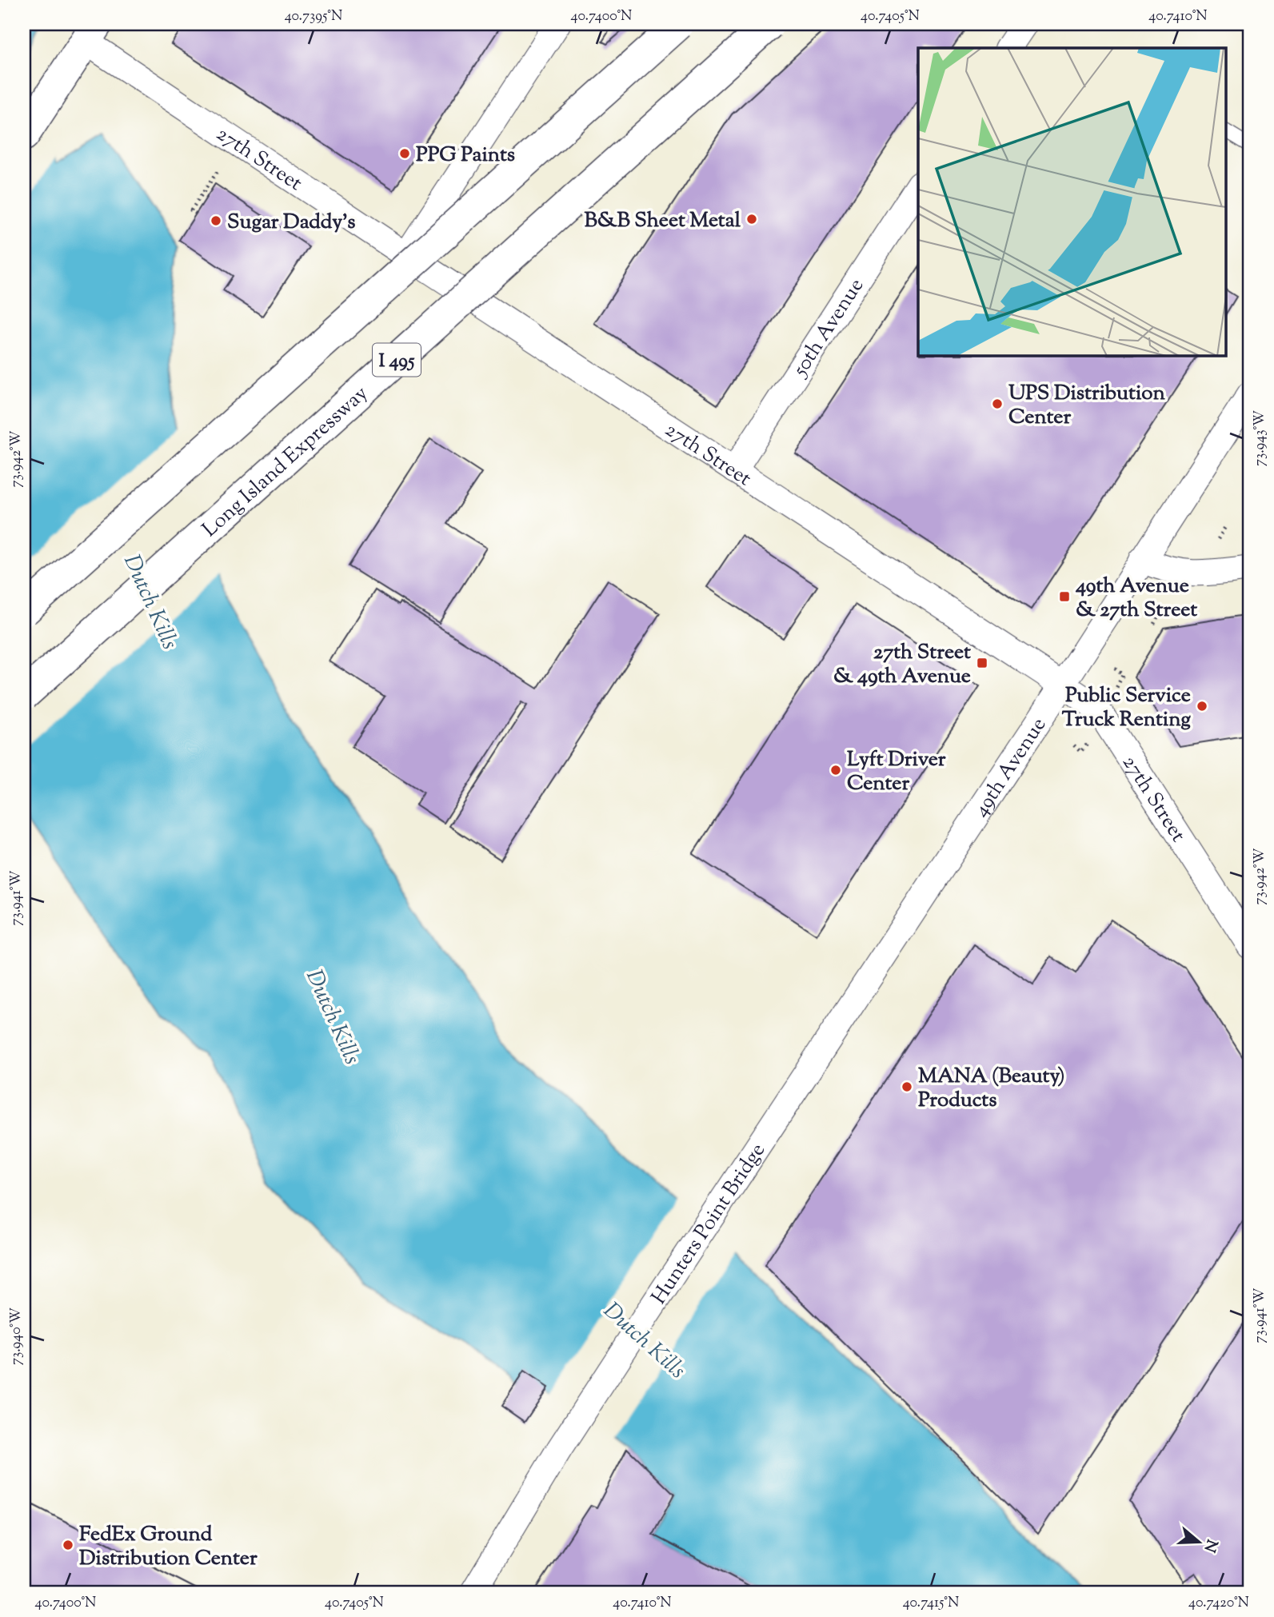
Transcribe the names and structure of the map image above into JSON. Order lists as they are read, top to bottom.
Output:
{
  "streets": {
    "main road": ["I 495", "Long Island Expressway"],
    "street": [
      "27th Street",
      "50th Avenue",
      "49th Avenue",
      "Hunters Point Bridge"
    ]
  },
  "crossings": [
    ["27th Street", "50th Avenue"],
    ["27th Street", "49th Avenue"],
    ["49th Avenue", "Hunters Point Bridge"]
  ],
  "water": ["Dutch Kills"],
  "places": {
    "other": [
      "PPG Paints",
      "B&B Sheet Metal",
      "Sugar Daddy's",
      "UPS Distribution Center",
      "Public Service Truck Renting",
      "Lyft Driver Center",
      "MANA (Beauty) Products",
      "FedEx Ground Distribution Center"
    ],
    "transit": ["49th Avenue & 27th Street", "27th Street & 49th Avenue"]
  },
  "north": "right",
  "coordinates": [
    "40.7395°N",
    "40.7400°N",
    "40.7405°N",
    "40.7410°N",
    "73.943°W",
    "73.942°W",
    "73.941°W",
    "73.940°W",
    "40.7415°N",
    "40.7420°N"
  ]
}
